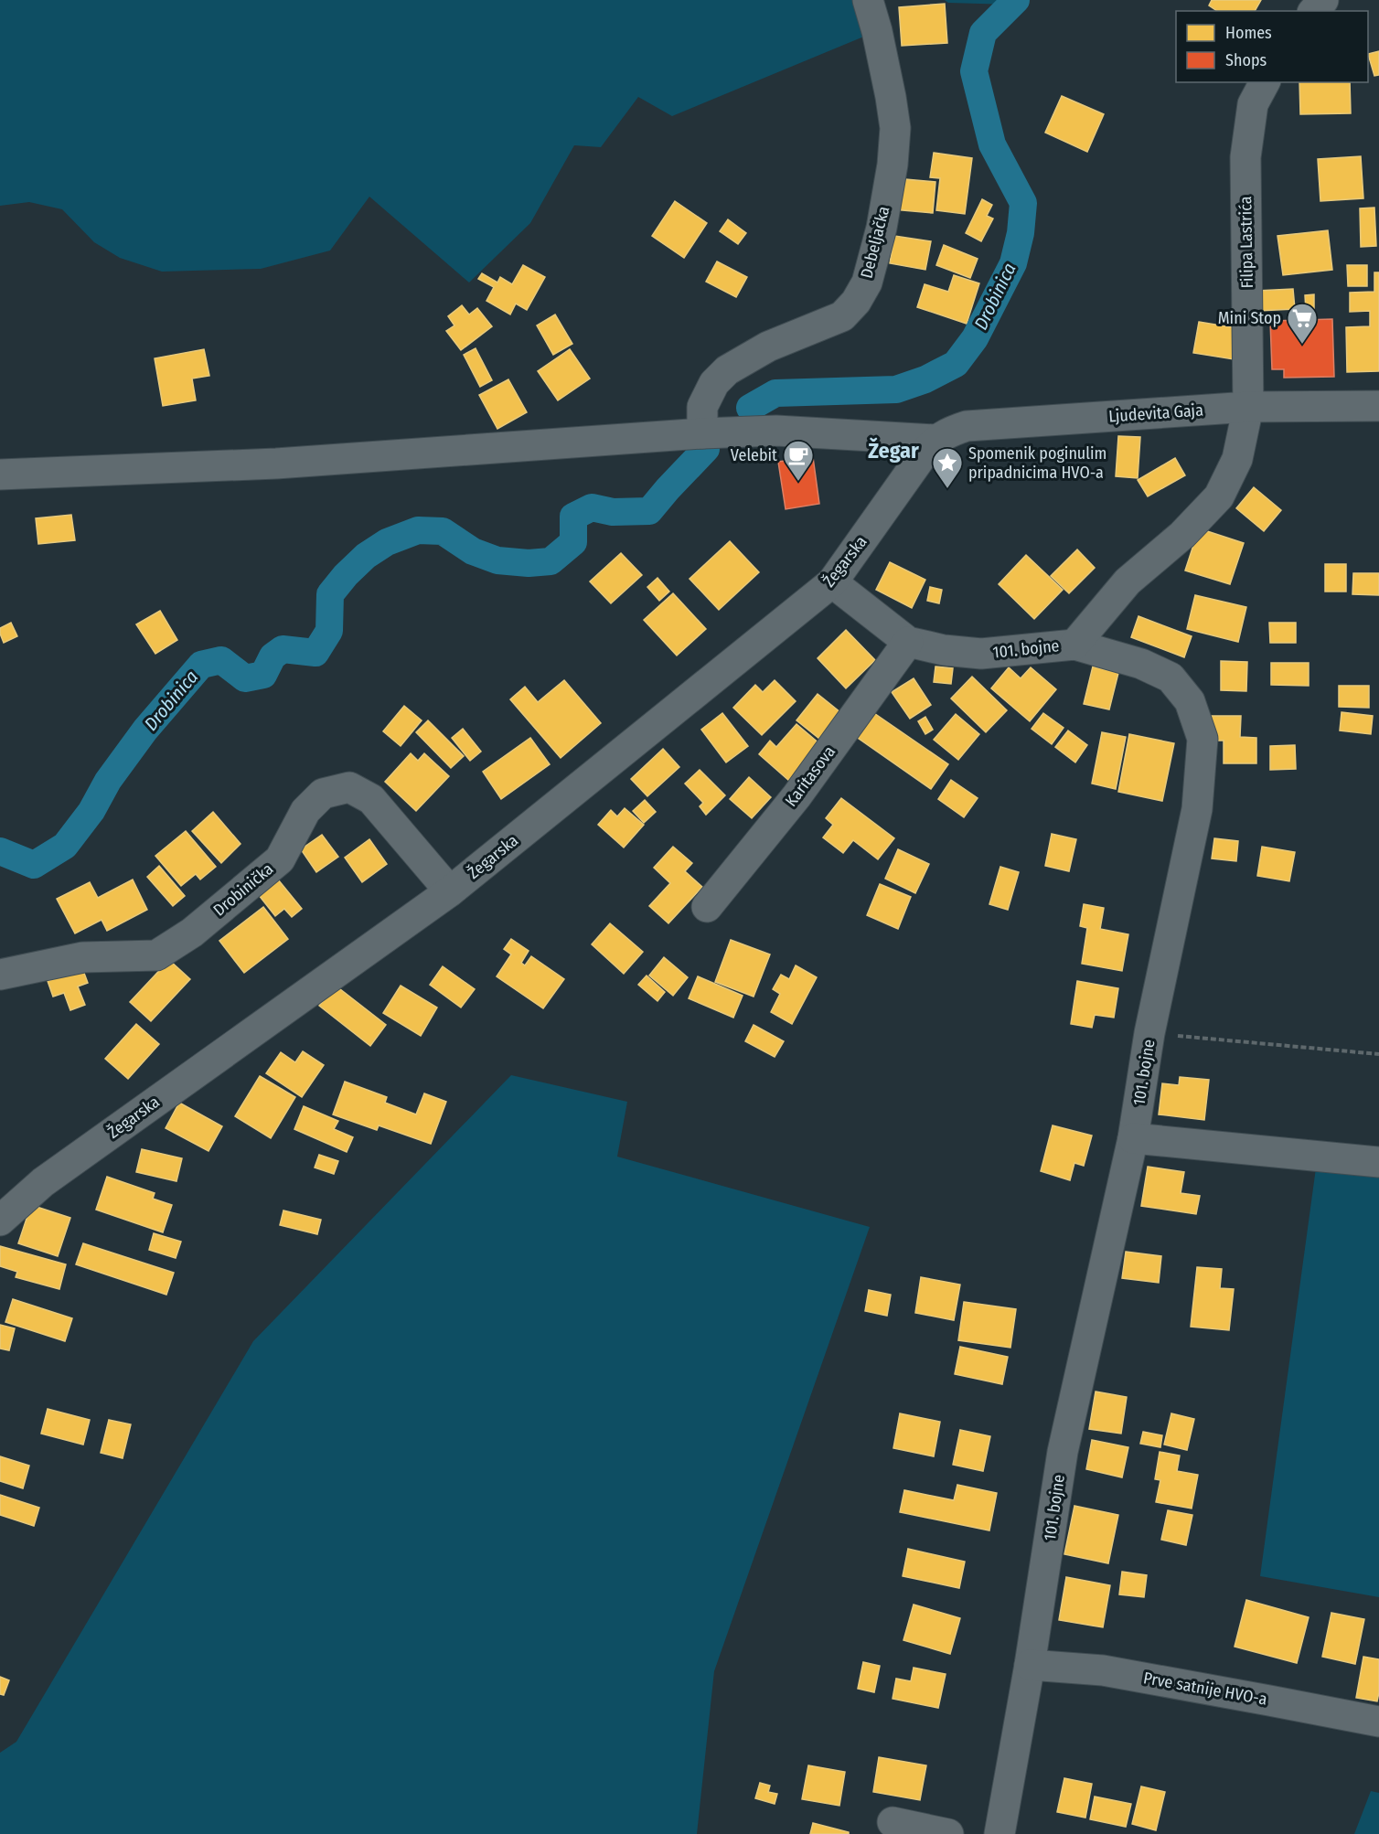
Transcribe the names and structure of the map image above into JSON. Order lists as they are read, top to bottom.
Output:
{
  "streets": {
    "street": [
      "Debeljačka",
      "Filipa Lastrića",
      "Ljudevita Gaja",
      "Žegarska",
      "101. bojne",
      "Karitasova",
      "Drobinička",
      "Prve satnije HVO-a"
    ]
  },
  "crossings": [
    ["Filipa Lastrića", "Ljudevita Gaja"],
    ["Filipa Lastrića", "101. bojne"],
    ["Ljudevita Gaja", "Žegarska"],
    ["Žegarska", "101. bojne"],
    ["Žegarska", "Drobinička"],
    ["101. bojne", "Karitasova"],
    ["101. bojne", "Prve satnije HVO-a"]
  ],
  "districts": ["Žegar"],
  "water": ["Drobinica"],
  "places": {
    "supermarket": ["Mini Stop"],
    "cafe": ["Velebit"],
    "place": ["Spomenik poginulim pripadnicima HVO-a"]
  },
  "legend": ["Homes", "Shops"]
}
